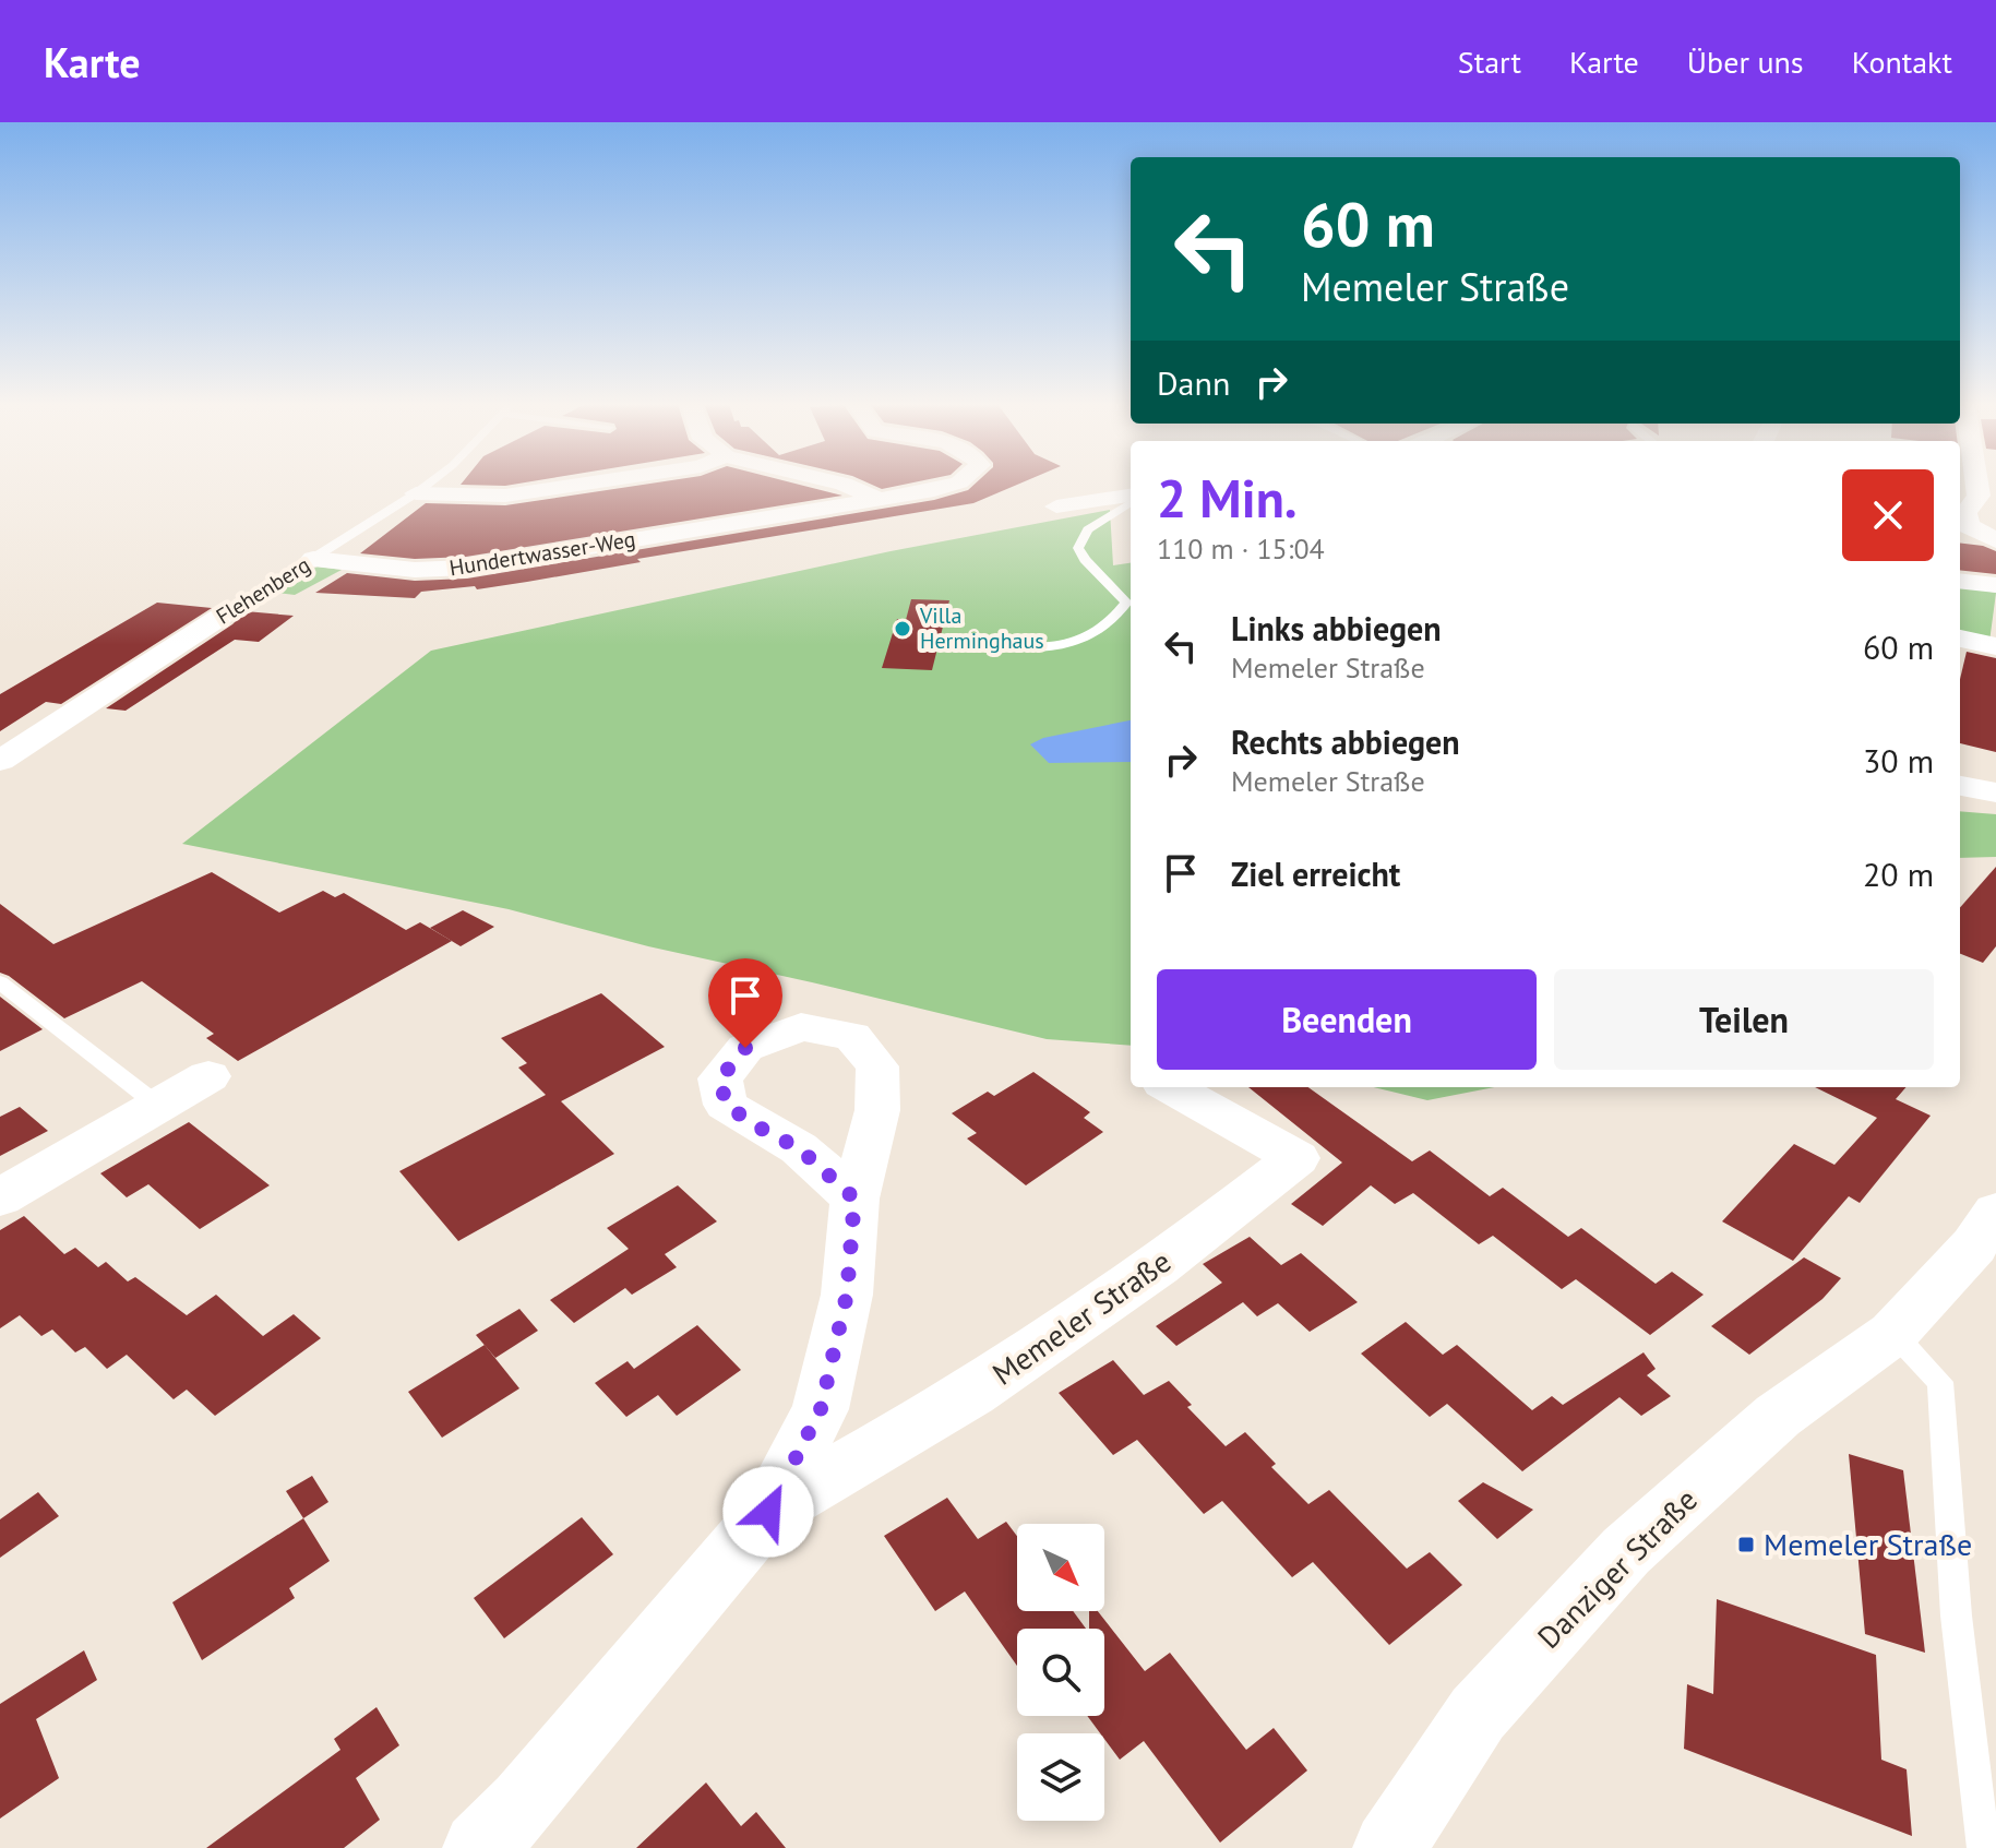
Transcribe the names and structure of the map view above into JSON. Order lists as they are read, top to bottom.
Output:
{
  "streets": {
    "street": [
      "Hundertwasser-Weg",
      "Flehenberg",
      "Memeler Straße",
      "Danziger Straße"
    ]
  },
  "crossings": [
    ["Hundertwasser-Weg", "Flehenberg"]
  ],
  "places": {
    "other": ["Villa Herminghaus"],
    "transit": ["Memeler Straße"]
  },
  "north": "bottom right",
  "page": {
    "header": "Karte",
    "nav": [
      "Start",
      "Karte",
      "Über uns",
      "Kontakt"
    ],
    "turn": ["60 m", "Memeler Straße"],
    "then": "Dann",
    "heading": ["2 Min.", "110 m · 15:04"],
    "list": [
      {
        "name": "Links abbiegen",
        "note": "Memeler Straße",
        "value": "60 m"
      },
      {
        "name": "Rechts abbiegen",
        "note": "Memeler Straße",
        "value": "30 m"
      },
      {
        "name": "Ziel erreicht",
        "value": "20 m"
      }
    ],
    "buttons": ["Beenden", "Teilen"]
  }
}
